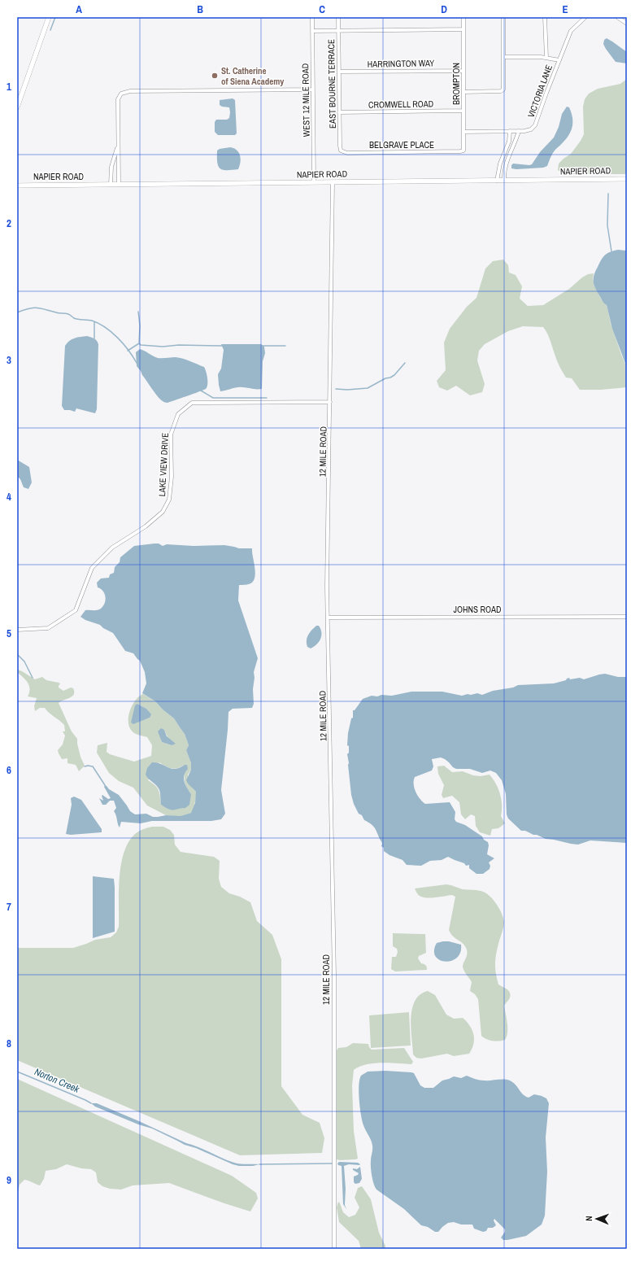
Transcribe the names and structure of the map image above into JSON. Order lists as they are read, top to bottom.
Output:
{
  "streets": {
    "street": [
      "HARRINGTON WAY",
      "EAST BOURNE TERRACE",
      "BROMPTON",
      "VICTORIA LANE",
      "WEST 12 MILE ROAD",
      "CROMWELL ROAD",
      "BELGRAVE PLACE",
      "NAPIER ROAD",
      "12 MILE ROAD",
      "LAKE VIEW DRIVE",
      "JOHNS ROAD"
    ]
  },
  "crossings": [
    ["HARRINGTON WAY", "EAST BOURNE TERRACE"],
    ["HARRINGTON WAY", "BROMPTON"],
    ["EAST BOURNE TERRACE", "CROMWELL ROAD"],
    ["EAST BOURNE TERRACE", "BELGRAVE PLACE"],
    ["BROMPTON", "VICTORIA LANE"],
    ["BROMPTON", "CROMWELL ROAD"],
    ["BROMPTON", "BELGRAVE PLACE"],
    ["WEST 12 MILE ROAD", "NAPIER ROAD"],
    ["NAPIER ROAD", "12 MILE ROAD"],
    ["12 MILE ROAD", "LAKE VIEW DRIVE"],
    ["12 MILE ROAD", "JOHNS ROAD"]
  ],
  "water": ["Norton Creek"],
  "places": ["St. Catherine of Siena Academy"],
  "north": "left",
  "grid": {
    "columns": [
      "A",
      "B",
      "C",
      "D",
      "E"
    ],
    "rows": [
      "1",
      "2",
      "3",
      "4",
      "5",
      "6",
      "7",
      "8",
      "9"
    ]
  }
}
